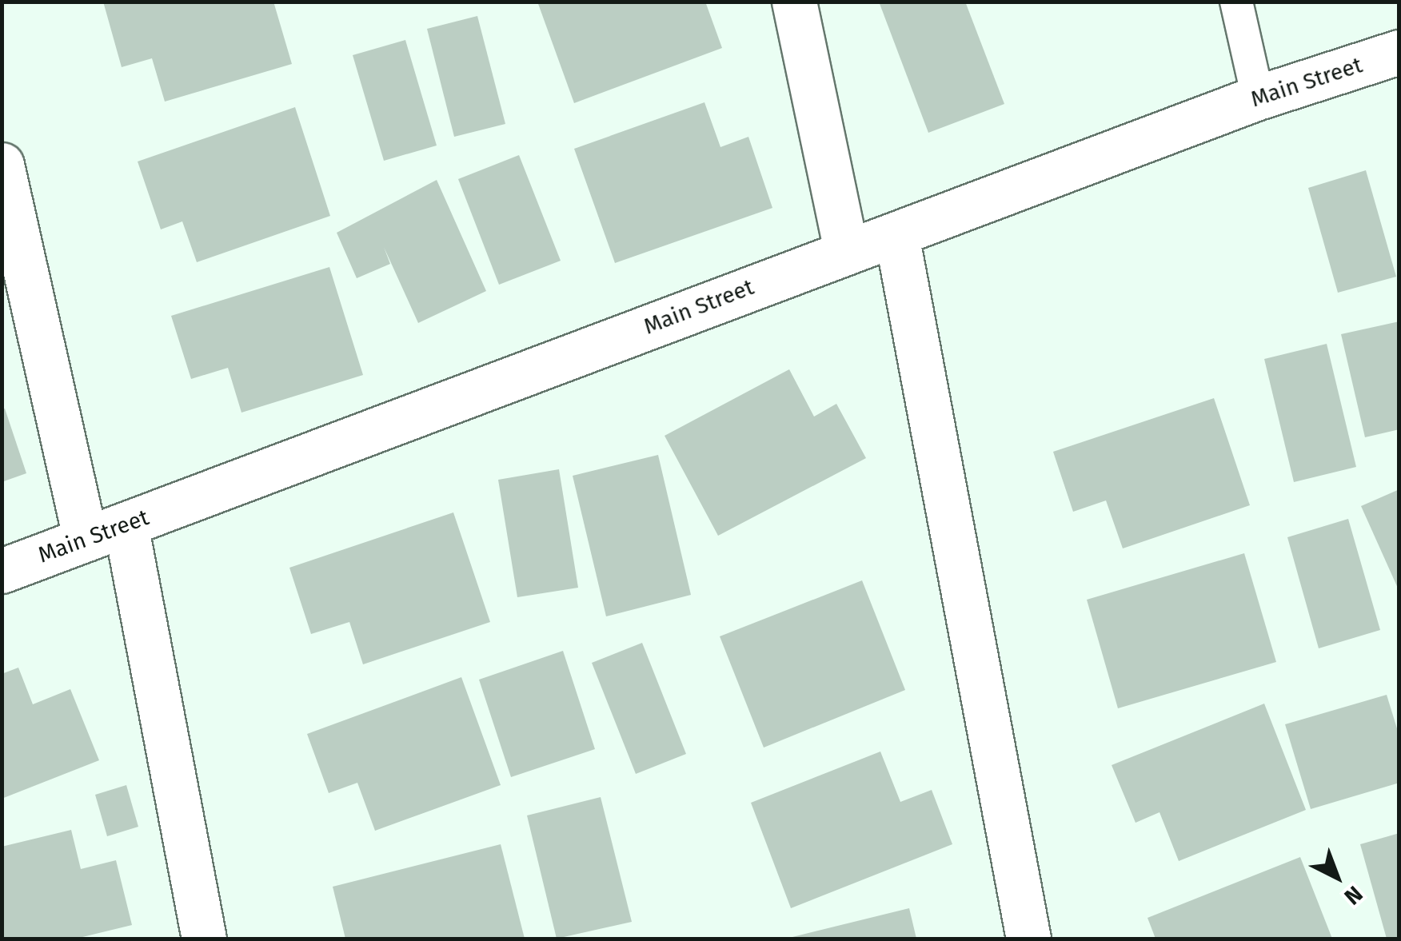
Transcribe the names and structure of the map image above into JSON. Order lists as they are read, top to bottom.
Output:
{
  "streets": {
    "street": ["Main Street"]
  },
  "north": "bottom right"
}
